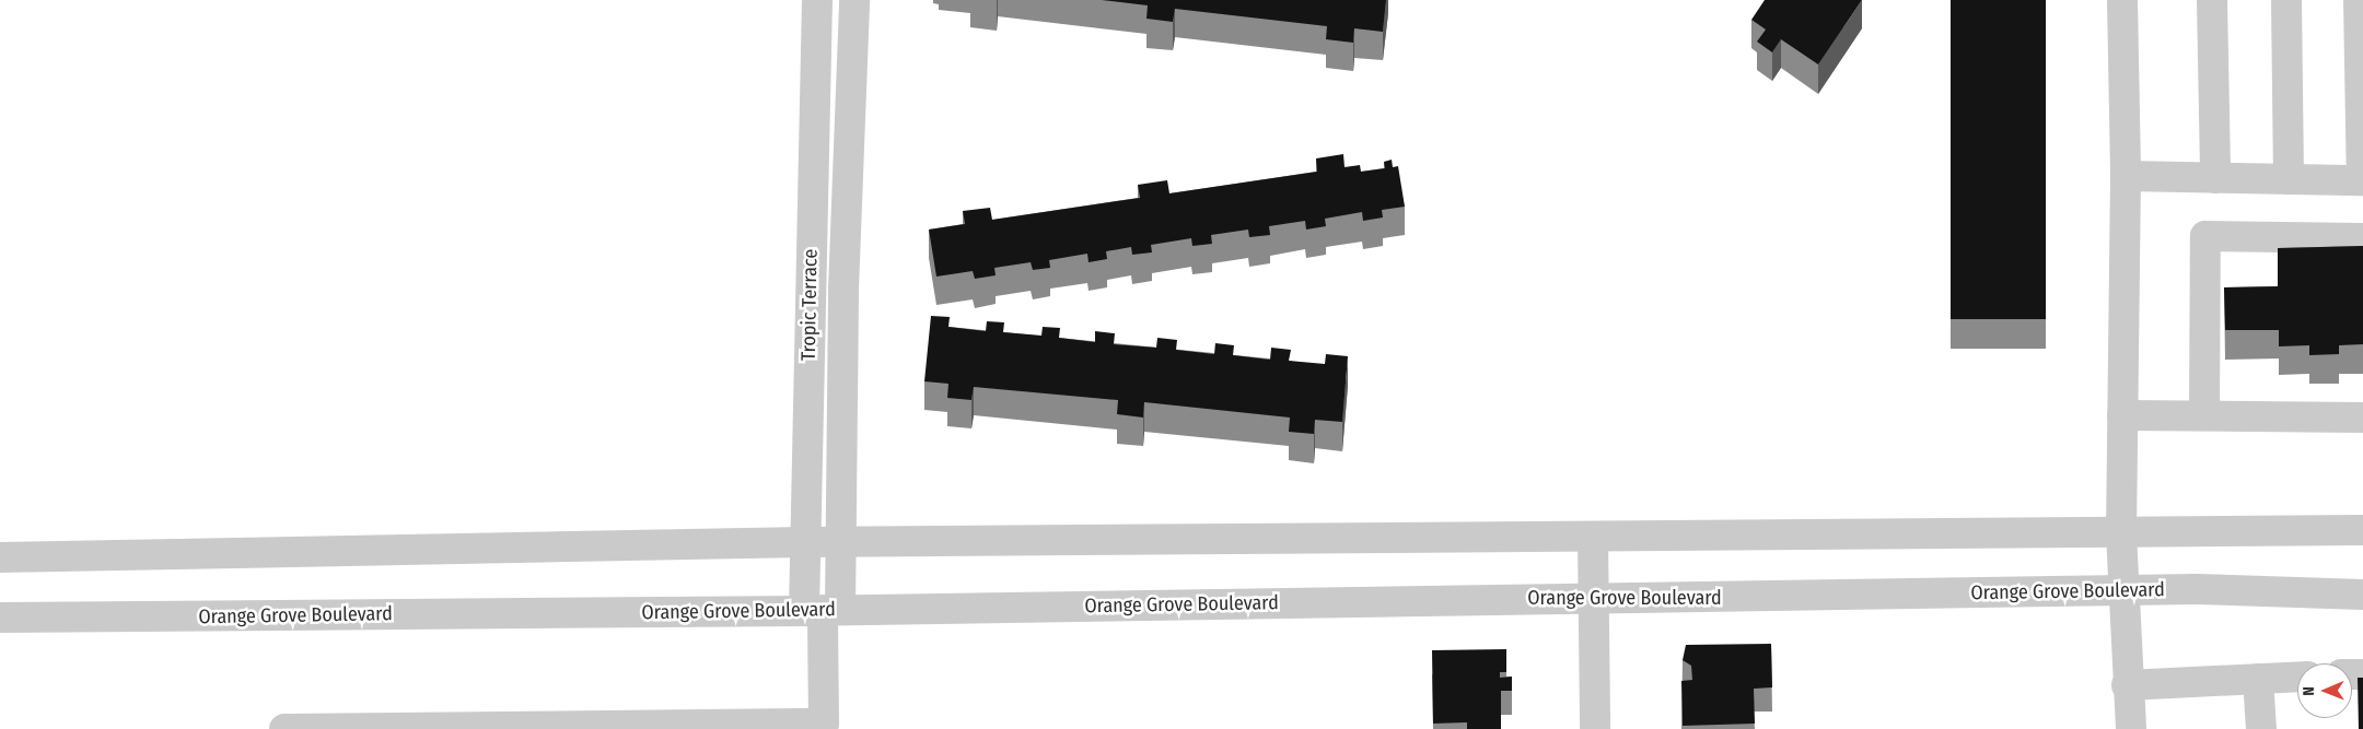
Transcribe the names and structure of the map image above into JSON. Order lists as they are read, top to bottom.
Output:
{
  "streets": {
    "street": ["Tropic Terrace", "Orange Grove Boulevard"]
  },
  "crossings": [
    ["Tropic Terrace", "Orange Grove Boulevard"]
  ],
  "north": "left"
}
